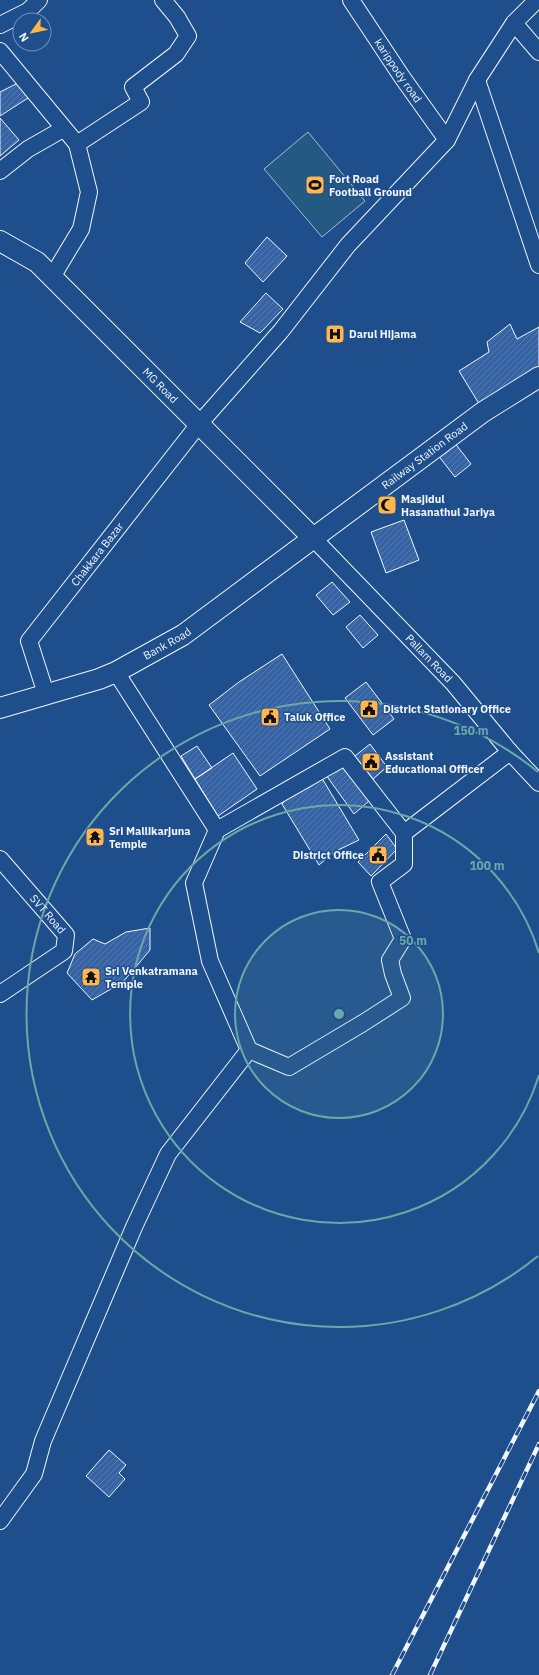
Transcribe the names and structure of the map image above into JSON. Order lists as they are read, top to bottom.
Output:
{
  "streets": {
    "main road": ["MG Road", "Railway Station Road", "Bank Road"],
    "street": [
      "karippody road",
      "Chakkara Bazar",
      "Pallam Road",
      "SVT Road"
    ]
  },
  "crossings": [
    ["MG Road", "Railway Station Road"],
    ["MG Road", "Chakkara Bazar"],
    ["MG Road", "Bank Road"],
    ["MG Road", "Pallam Road"],
    ["Railway Station Road", "Bank Road"],
    ["Railway Station Road", "Pallam Road"],
    ["Chakkara Bazar", "Bank Road"],
    ["Bank Road", "Pallam Road"]
  ],
  "places": {
    "sports": ["Fort Road Football Ground"],
    "hospital": ["Darul Hijama"],
    "mosque": ["Masjidul Hasanathul Jariya"],
    "public building": [
      "District Stationary Office",
      "Taluk Office",
      "Assistant Educational Officer",
      "District Office"
    ],
    "temple": ["Sri Mallikarjuna Temple", "Sri Venkatramana Temple"]
  },
  "north": "bottom left",
  "rings": ["150 m", "100 m", "50 m"]
}
